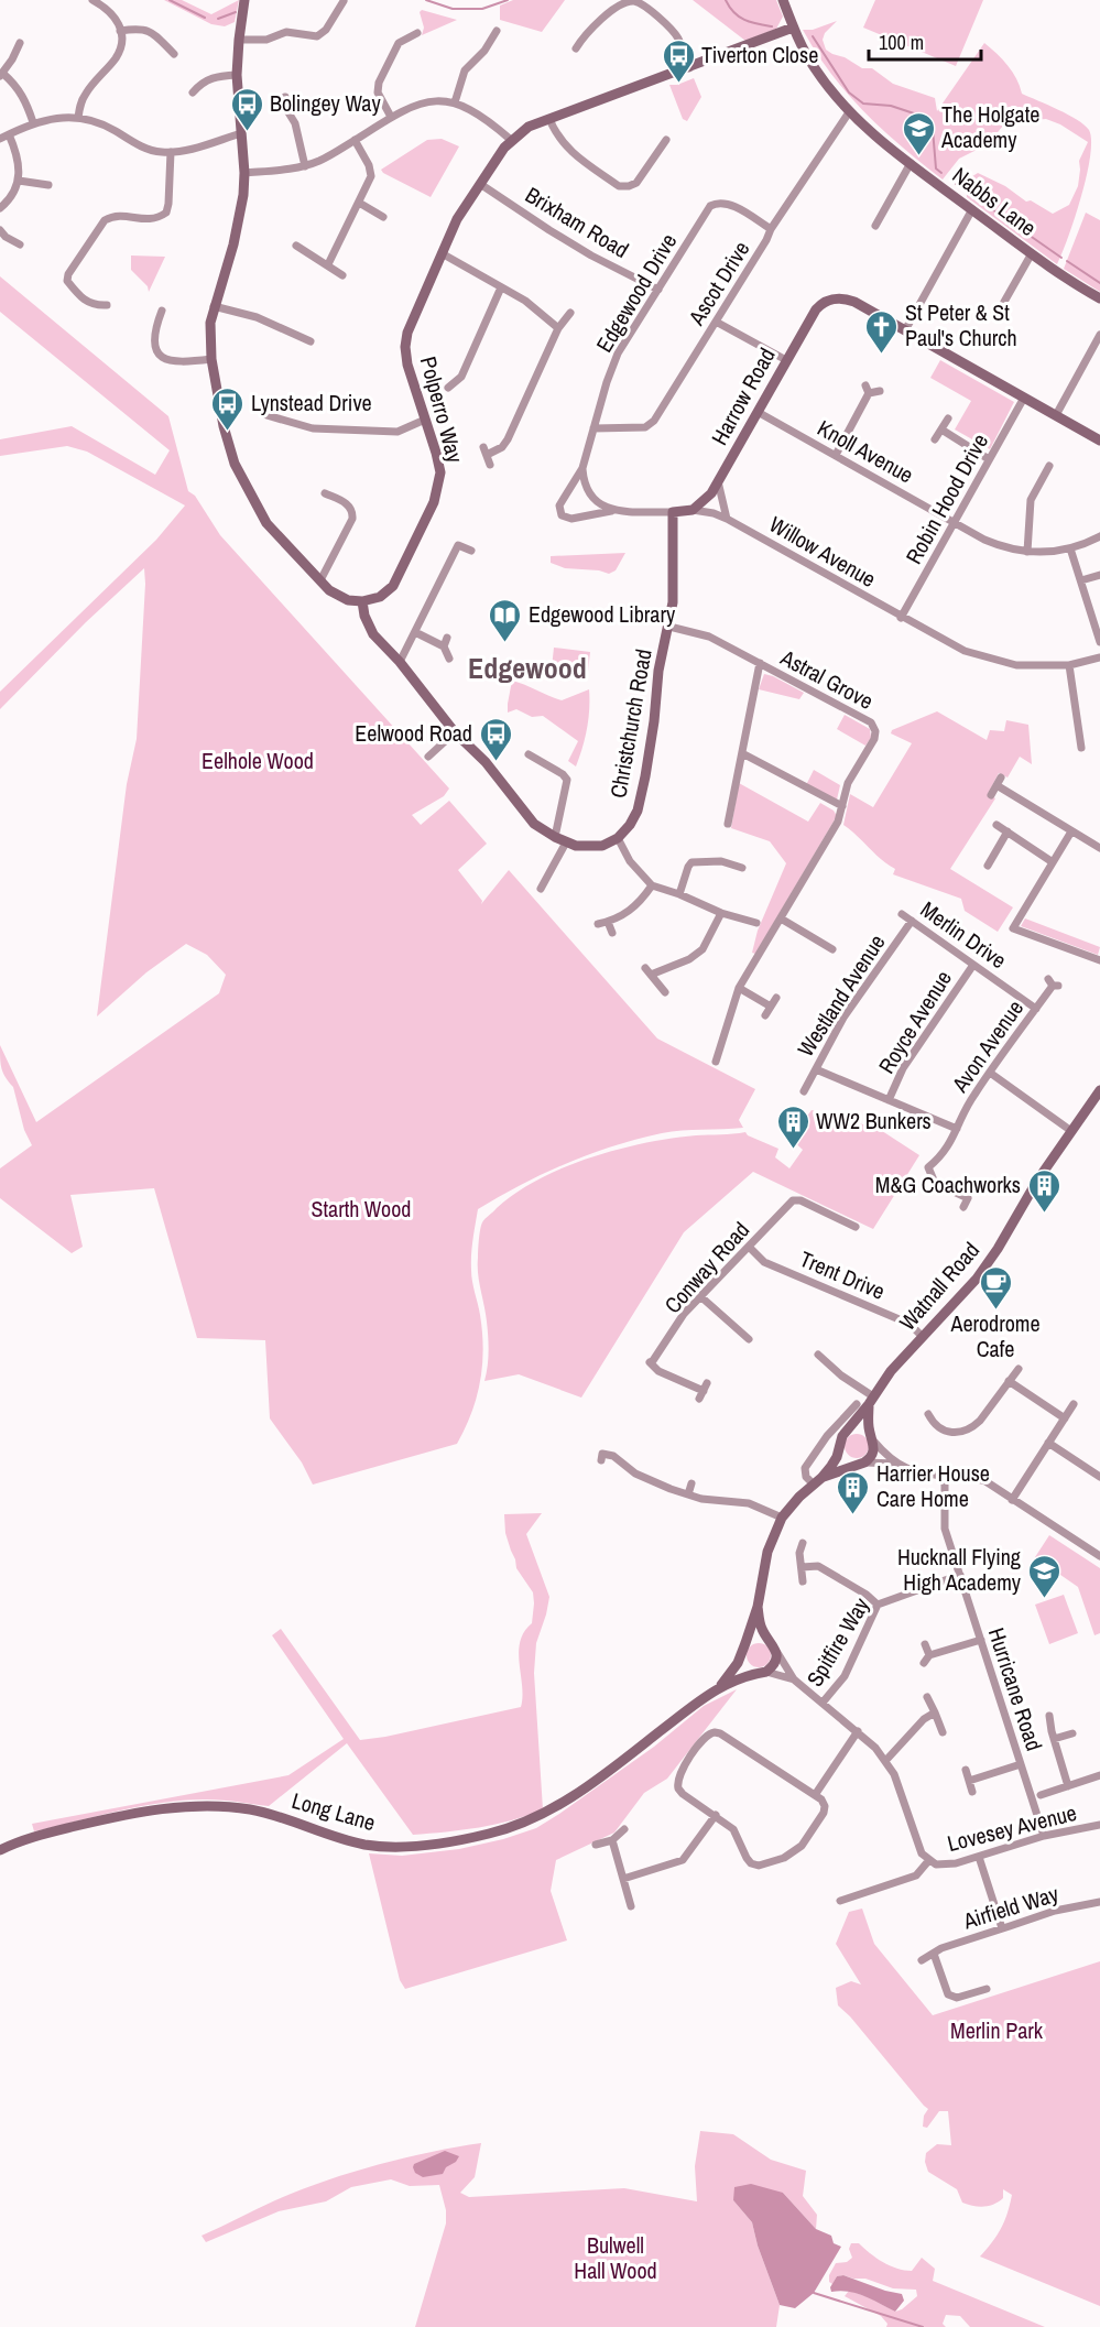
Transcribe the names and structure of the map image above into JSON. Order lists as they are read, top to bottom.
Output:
{
  "streets": {
    "street": [
      "Nabbs Lane",
      "Brixham Road",
      "Ascot Drive",
      "Edgewood Drive",
      "Harrow Road",
      "Polperro Way",
      "Knoll Avenue",
      "Robin Hood Drive",
      "Willow Avenue",
      "Astral Grove",
      "Christchurch Road",
      "Merlin Drive",
      "Westland Avenue",
      "Royce Avenue",
      "Avon Avenue",
      "Conway Road",
      "Trent Drive",
      "Watnall Road",
      "Spitfire Way",
      "Hurricane Road",
      "Long Lane",
      "Lovesey Avenue",
      "Airfield Way"
    ]
  },
  "crossings": [
    ["Nabbs Lane", "Ascot Drive"],
    ["Nabbs Lane", "Polperro Way"],
    ["Brixham Road", "Edgewood Drive"],
    ["Brixham Road", "Polperro Way"],
    ["Ascot Drive", "Edgewood Drive"],
    ["Edgewood Drive", "Christchurch Road"],
    ["Harrow Road", "Knoll Avenue"],
    ["Harrow Road", "Willow Avenue"],
    ["Knoll Avenue", "Robin Hood Drive"],
    ["Robin Hood Drive", "Willow Avenue"],
    ["Astral Grove", "Christchurch Road"],
    ["Merlin Drive", "Westland Avenue"],
    ["Merlin Drive", "Royce Avenue"],
    ["Merlin Drive", "Avon Avenue"],
    ["Conway Road", "Trent Drive"],
    ["Trent Drive", "Watnall Road"],
    ["Watnall Road", "Long Lane"],
    ["Watnall Road", "Lovesey Avenue"],
    ["Spitfire Way", "Hurricane Road"],
    ["Spitfire Way", "Lovesey Avenue"],
    ["Hurricane Road", "Lovesey Avenue"]
  ],
  "districts": ["Edgewood"],
  "parks": [
    "Eelhole Wood",
    "Starth Wood",
    "Merlin Park",
    "Bulwell Hall Wood"
  ],
  "places": {
    "bus stop": [
      "Tiverton Close",
      "Bolingey Way",
      "Lynstead Drive",
      "Eelwood Road"
    ],
    "school or university": ["The Holgate Academy", "Hucknall Flying High Academy"],
    "church": ["St Peter & St Paul's Church"],
    "library": ["Edgewood Library"],
    "building": ["WW2 Bunkers", "M&G Coachworks", "Harrier House Care Home"],
    "cafe": ["Aerodrome Cafe"]
  },
  "scale_bar": "100 m"
}
